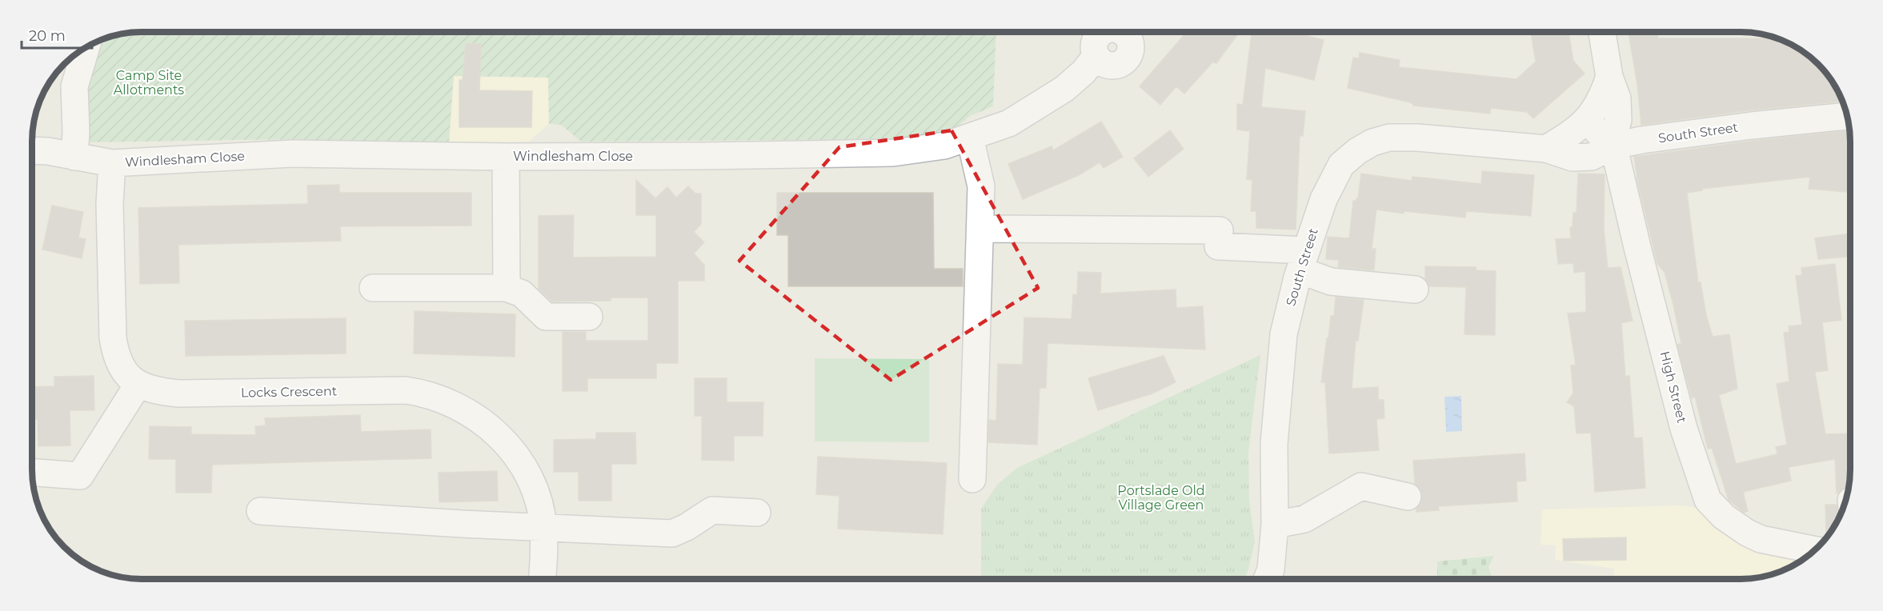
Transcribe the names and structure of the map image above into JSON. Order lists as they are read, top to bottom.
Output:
{
  "streets": {
    "street": [
      "South Street",
      "Windlesham Close",
      "High Street",
      "Locks Crescent"
    ]
  },
  "crossings": [
    ["South Street", "High Street"],
    ["Windlesham Close", "Locks Crescent"]
  ],
  "parks": ["Camp Site Allotments", "Portslade Old Village Green"],
  "scale_bar": "20 m"
}
